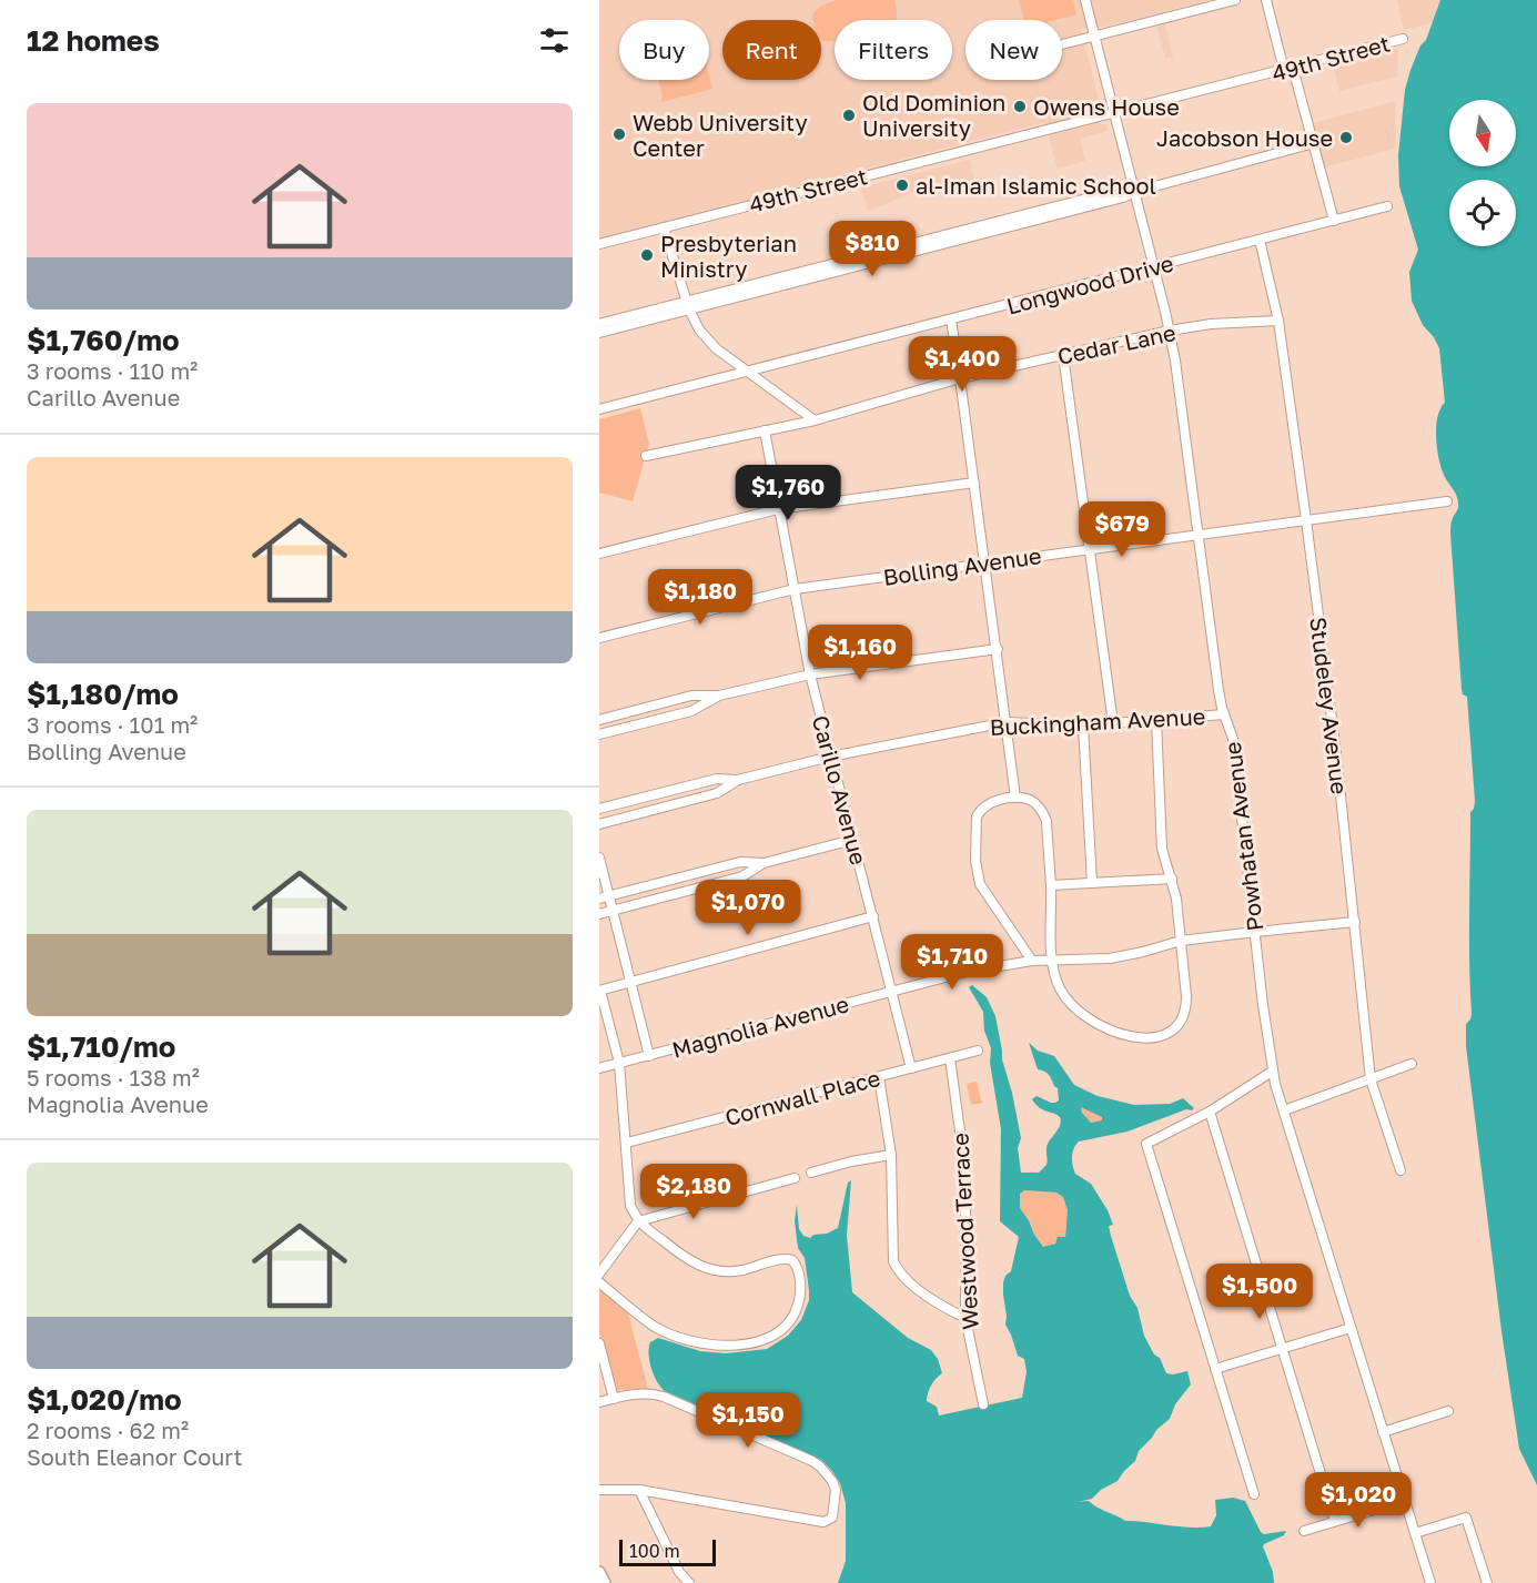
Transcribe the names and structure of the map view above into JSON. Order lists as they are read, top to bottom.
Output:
{
  "streets": {
    "street": [
      "49th Street",
      "Longwood Drive",
      "Cedar Lane",
      "Bolling Avenue",
      "Studeley Avenue",
      "Buckingham Avenue",
      "Carillo Avenue",
      "Powhatan Avenue",
      "Magnolia Avenue",
      "Cornwall Place",
      "Westwood Terrace"
    ]
  },
  "crossings": [
    ["49th Street", "Powhatan Avenue"],
    ["Longwood Drive", "Studeley Avenue"],
    ["Longwood Drive", "Powhatan Avenue"],
    ["Cedar Lane", "Studeley Avenue"],
    ["Cedar Lane", "Carillo Avenue"],
    ["Cedar Lane", "Powhatan Avenue"],
    ["Bolling Avenue", "Studeley Avenue"],
    ["Bolling Avenue", "Carillo Avenue"],
    ["Bolling Avenue", "Powhatan Avenue"],
    ["Studeley Avenue", "Magnolia Avenue"],
    ["Buckingham Avenue", "Carillo Avenue"],
    ["Buckingham Avenue", "Powhatan Avenue"],
    ["Carillo Avenue", "Magnolia Avenue"],
    ["Carillo Avenue", "Cornwall Place"],
    ["Powhatan Avenue", "Magnolia Avenue"],
    ["Cornwall Place", "Westwood Terrace"]
  ],
  "places": [
    "Owens House",
    "Old Dominion University",
    "Webb University Center",
    "Jacobson House",
    "al-Iman Islamic School",
    "Presbyterian Ministry"
  ],
  "scale_bar": "100 m",
  "north": "bottom",
  "page": {
    "heading": "12 homes",
    "chip": [
      "Buy",
      "Rent",
      "Filters",
      "New"
    ],
    "list": [
      {
        "name": "$1,760/mo",
        "note": "3 rooms · 110 m² · Carillo Avenue"
      },
      {
        "name": "$1,180/mo",
        "note": "3 rooms · 101 m² · Bolling Avenue"
      },
      {
        "name": "$1,710/mo",
        "note": "5 rooms · 138 m² · Magnolia Avenue"
      },
      {
        "name": "$1,020/mo",
        "note": "2 rooms · 62 m² · South Eleanor Court"
      }
    ],
    "price": [
      "$810",
      "$1,400",
      "$1,760",
      "$679",
      "$1,180",
      "$1,160",
      "$1,070",
      "$1,710",
      "$2,180",
      "$1,500",
      "$1,150",
      "$1,020"
    ],
    "scale": "100 m"
  }
}
